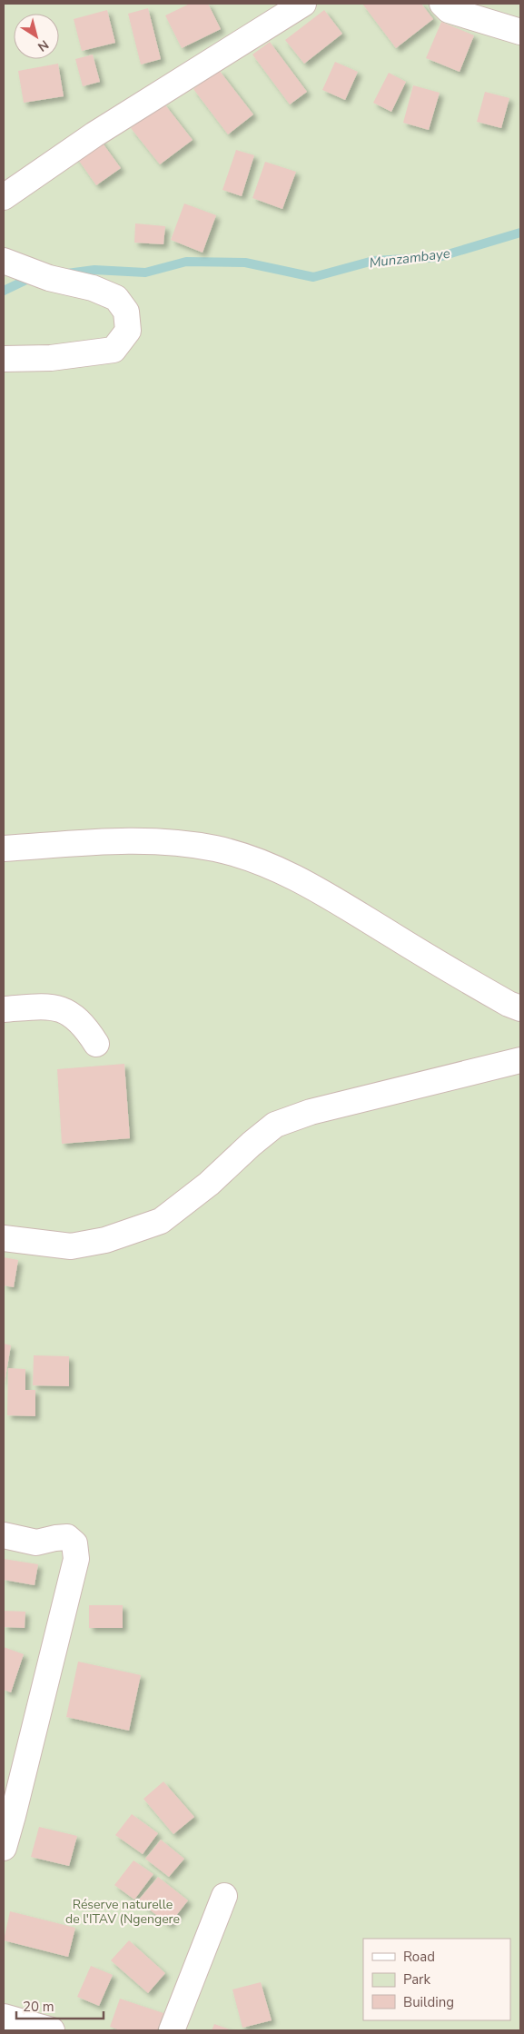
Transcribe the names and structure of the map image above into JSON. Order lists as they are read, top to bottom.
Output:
{
  "water": ["Munzambaye"],
  "parks": ["Réserve naturelle de l'ITAV (Ngengere"],
  "legend": ["Road", "Park", "Building"],
  "scale_bar": "20 m",
  "north": "bottom right"
}
